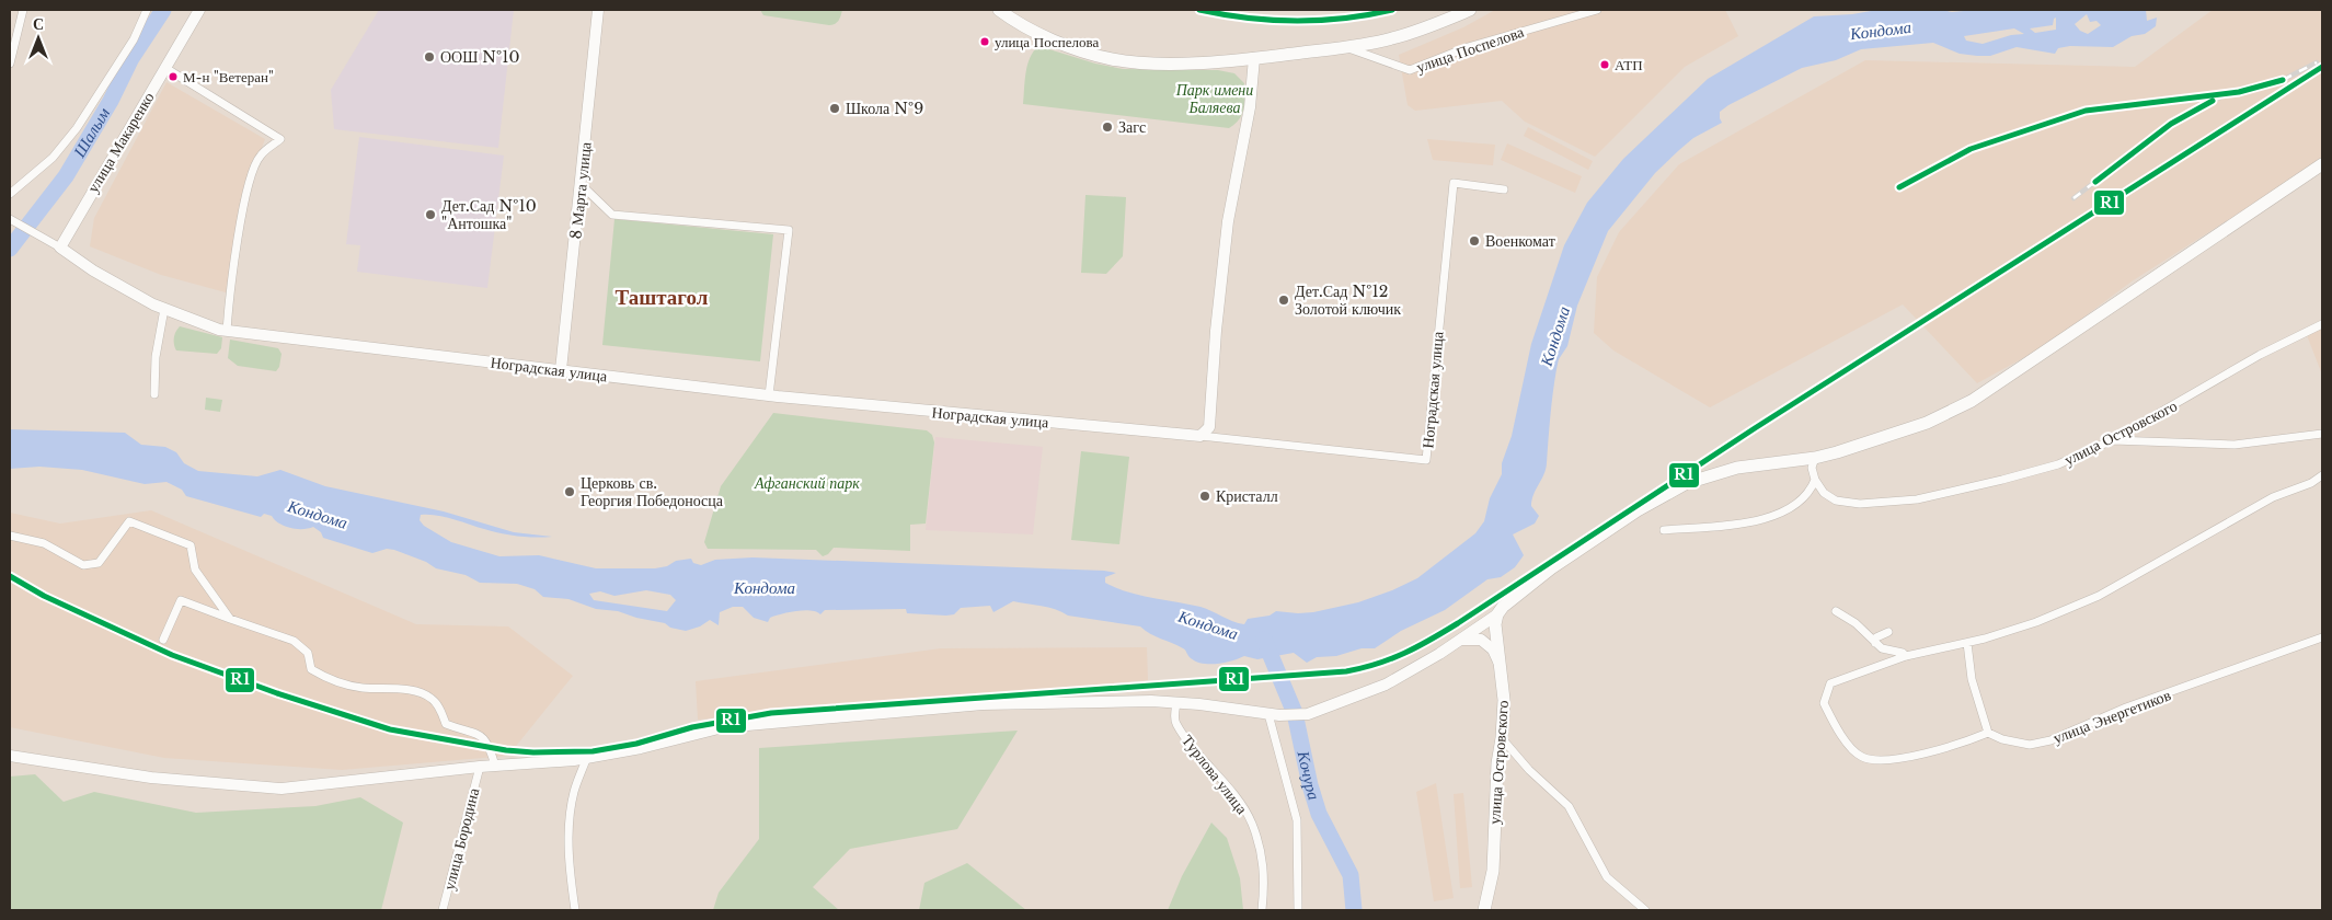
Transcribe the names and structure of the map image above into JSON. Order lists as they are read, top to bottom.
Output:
{
  "streets": {
    "main road": ["улица Островского"],
    "street": [
      "улица Поспелова",
      "улица Макаренко",
      "8 Марта улица",
      "Ноградская улица",
      "улица Энергетиков",
      "Турлова улица",
      "улица Бородина"
    ]
  },
  "crossings": [
    ["улица Макаренко", "Ноградская улица"],
    ["8 Марта улица", "Ноградская улица"]
  ],
  "districts": ["Таштагол"],
  "water": ["Кондома", "Шалым", "Кочура"],
  "parks": ["Парк имени Баляева", "Афганский парк"],
  "places": [
    "улица Поспелова",
    "ООШ №10",
    "АТП",
    "М-н \"Ветеран\"",
    "Школа №9",
    "Загс",
    "Дет.Сад №10 \"Антошка\"",
    "Военкомат",
    "Дет.Сад №12 Золотой ключик",
    "Церковь св. Георгия Победоносца",
    "Кристалл"
  ],
  "lines": ["transit line R1"],
  "north": "top"
}
